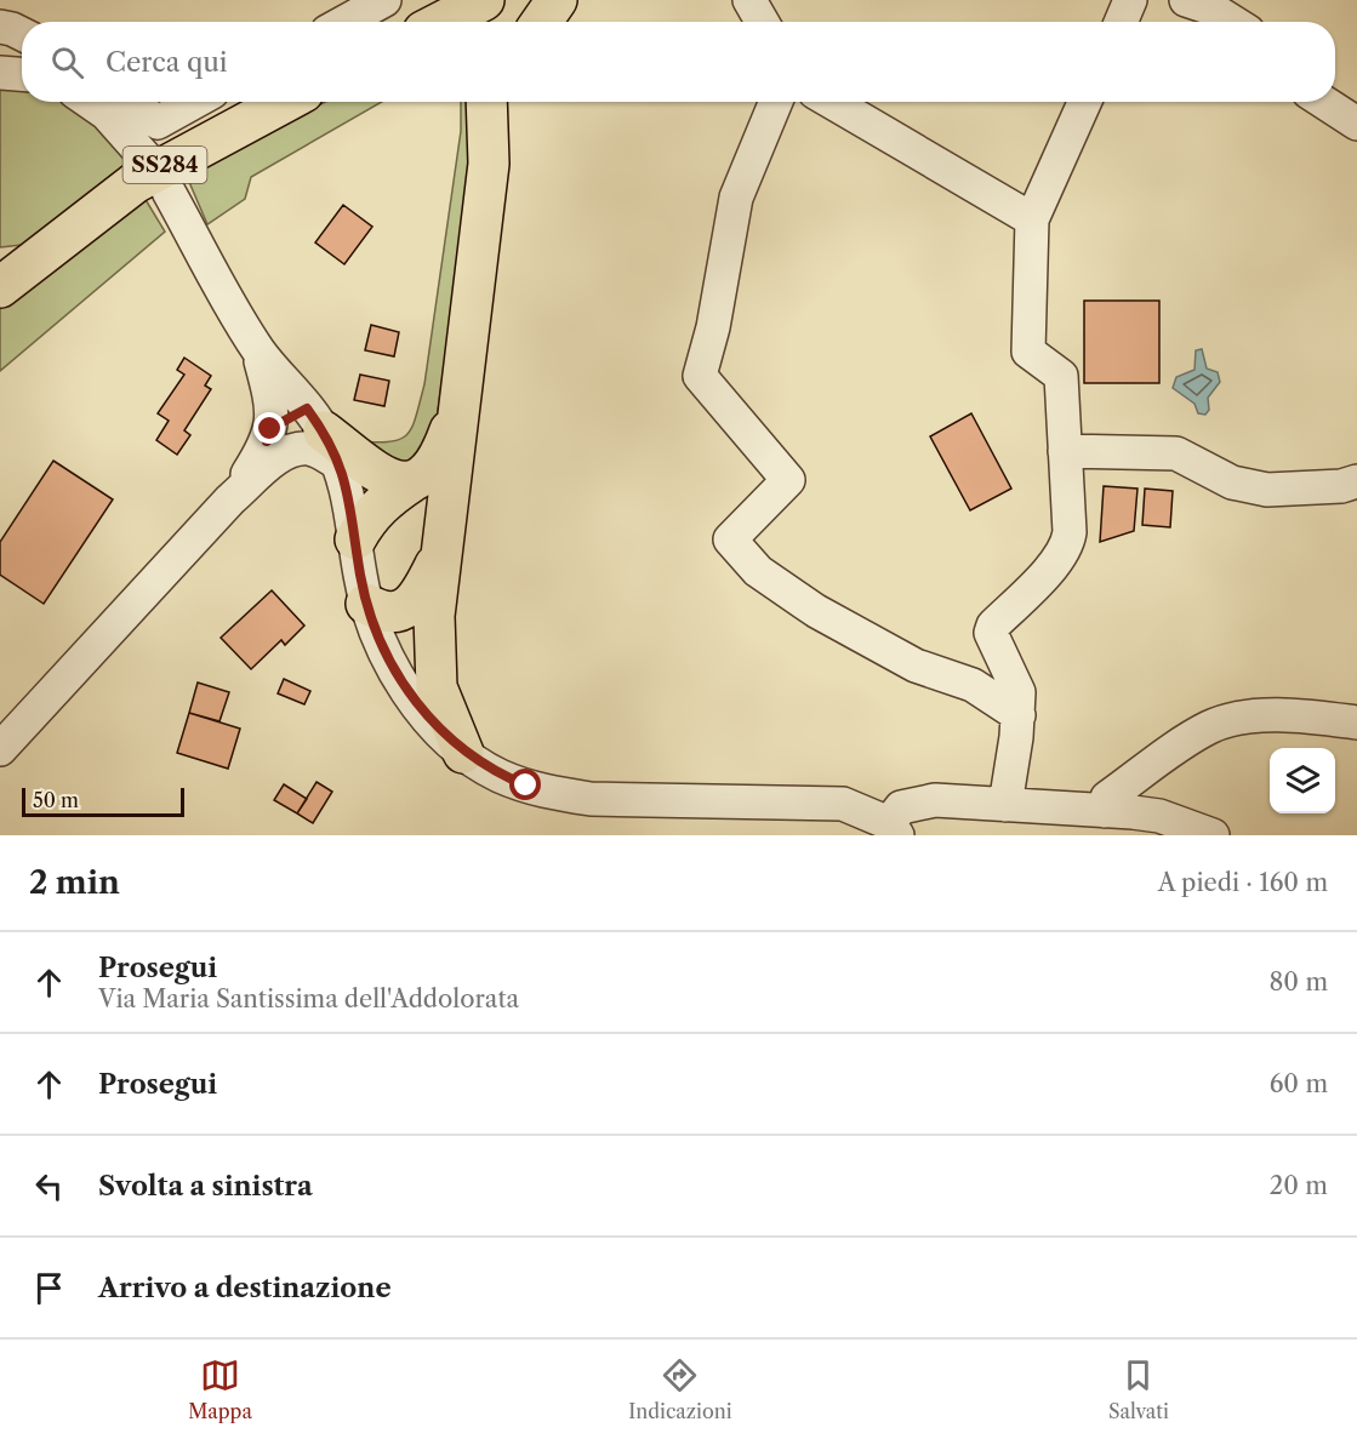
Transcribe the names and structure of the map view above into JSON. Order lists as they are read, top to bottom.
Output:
{
  "streets": {
    "main road": ["SS284"]
  },
  "scale_bar": "50 m",
  "page": {
    "search": "Cerca qui",
    "scale": "50 m",
    "heading": ["2 min", "A piedi · 160 m"],
    "list": [
      ["Prosegui", "Via Maria Santissima dell'Addolorata", "80 m"],
      ["Prosegui", "60 m"],
      ["Svolta a sinistra", "20 m"],
      "Arrivo a destinazione"
    ],
    "nav": ["Mappa", "Indicazioni", "Salvati"]
  }
}
